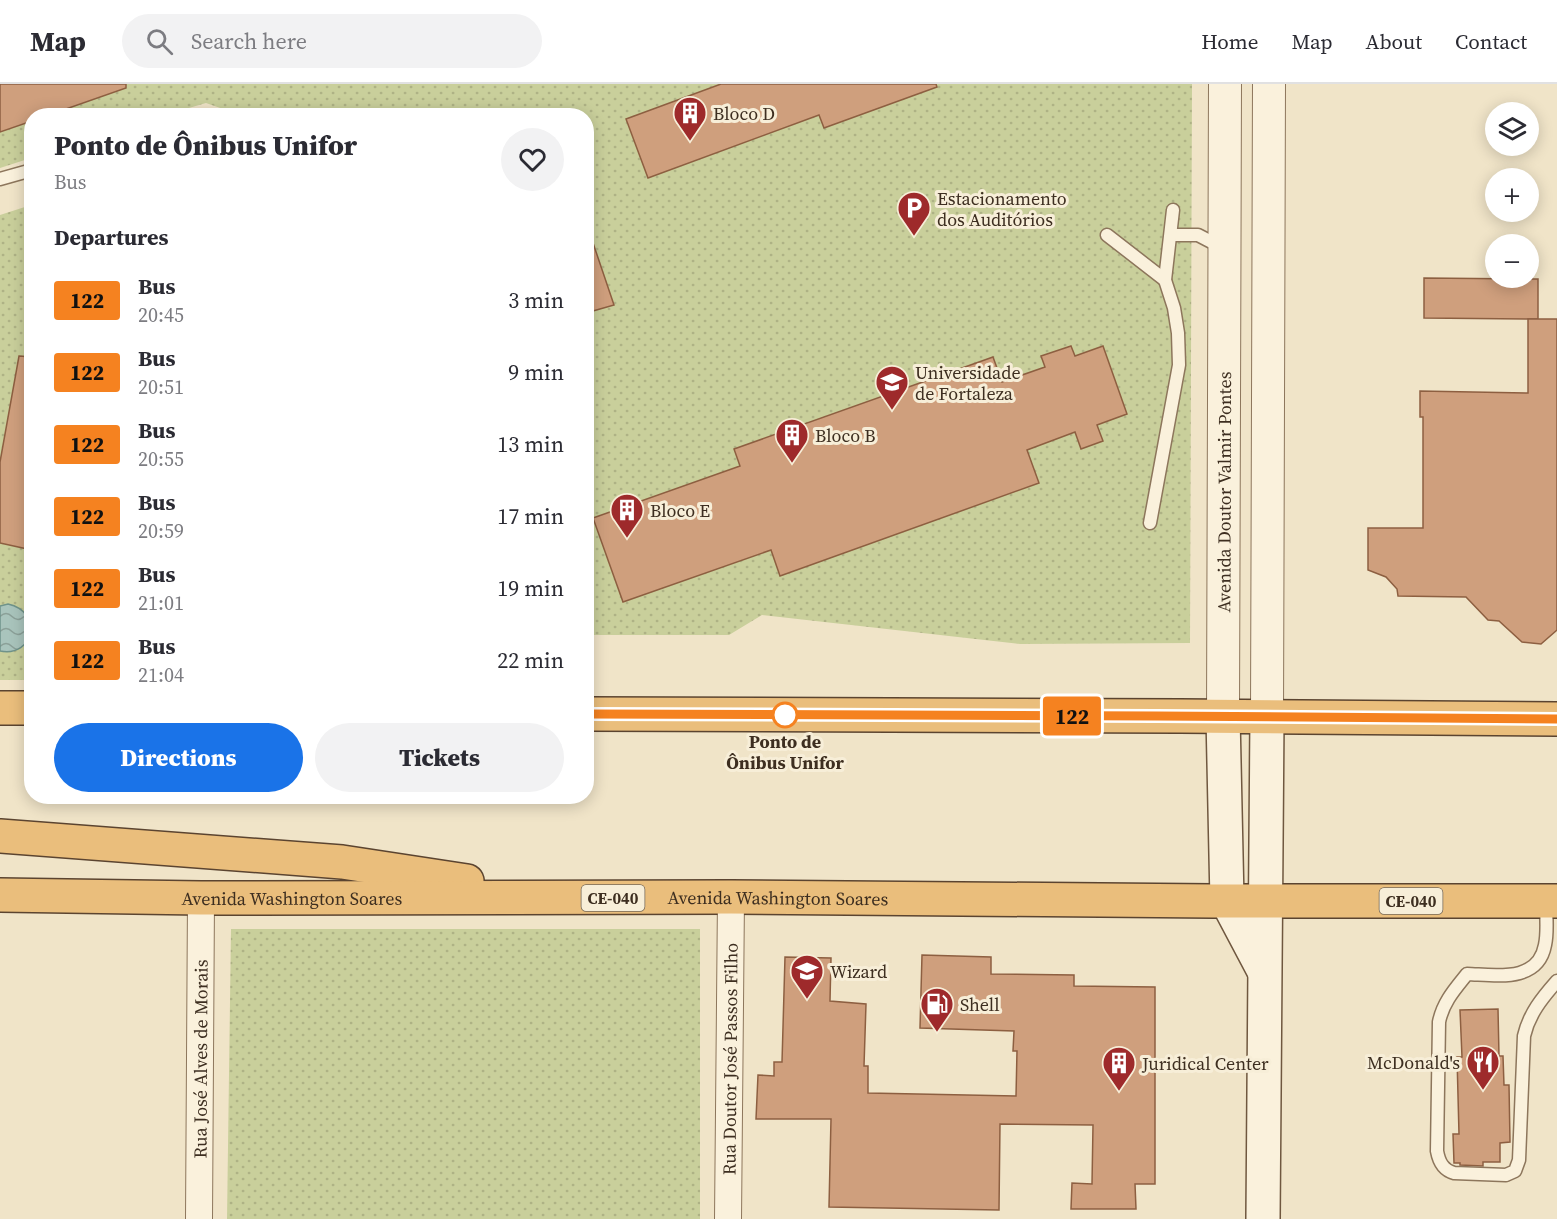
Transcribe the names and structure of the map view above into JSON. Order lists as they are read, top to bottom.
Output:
{
  "streets": {
    "highway": ["Avenida Washington Soares", "CE-040"],
    "main road": ["Avenida Doutor Valmir Pontes"],
    "street": ["Rua José Alves de Morais", "Rua Doutor José Passos Filho"]
  },
  "crossings": [
    ["Avenida Doutor Valmir Pontes", "Avenida Washington Soares"],
    ["Avenida Washington Soares", "Rua José Alves de Morais"],
    ["Avenida Washington Soares", "Rua Doutor José Passos Filho"]
  ],
  "places": {
    "building": [
      "Bloco D",
      "Bloco B",
      "Bloco E",
      "Juridical Center"
    ],
    "parking": ["Estacionamento dos Auditórios"],
    "school or university": ["Universidade de Fortaleza", "Wizard"],
    "other": ["Ponto de Ônibus Unifor"],
    "fuel station": ["Shell"],
    "restaurant": ["McDonald's"]
  },
  "lines": ["bus line 122"],
  "page": {
    "header": "Map",
    "search": "Search here",
    "nav": [
      "Home",
      "Map",
      "About",
      "Contact"
    ],
    "on_map": "122",
    "map_buttons": ["+", "−"],
    "heading": [
      ["Ponto de Ônibus Unifor", "Bus"],
      "Departures"
    ],
    "list": [
      {
        "mark": "122",
        "name": "Bus",
        "note": "20:45",
        "value": "3 min"
      },
      {
        "mark": "122",
        "name": "Bus",
        "note": "20:51",
        "value": "9 min"
      },
      {
        "mark": "122",
        "name": "Bus",
        "note": "20:55",
        "value": "13 min"
      },
      {
        "mark": "122",
        "name": "Bus",
        "note": "20:59",
        "value": "17 min"
      },
      {
        "mark": "122",
        "name": "Bus",
        "note": "21:01",
        "value": "19 min"
      },
      {
        "mark": "122",
        "name": "Bus",
        "note": "21:04",
        "value": "22 min"
      }
    ],
    "buttons": ["Directions", "Tickets"]
  }
}
